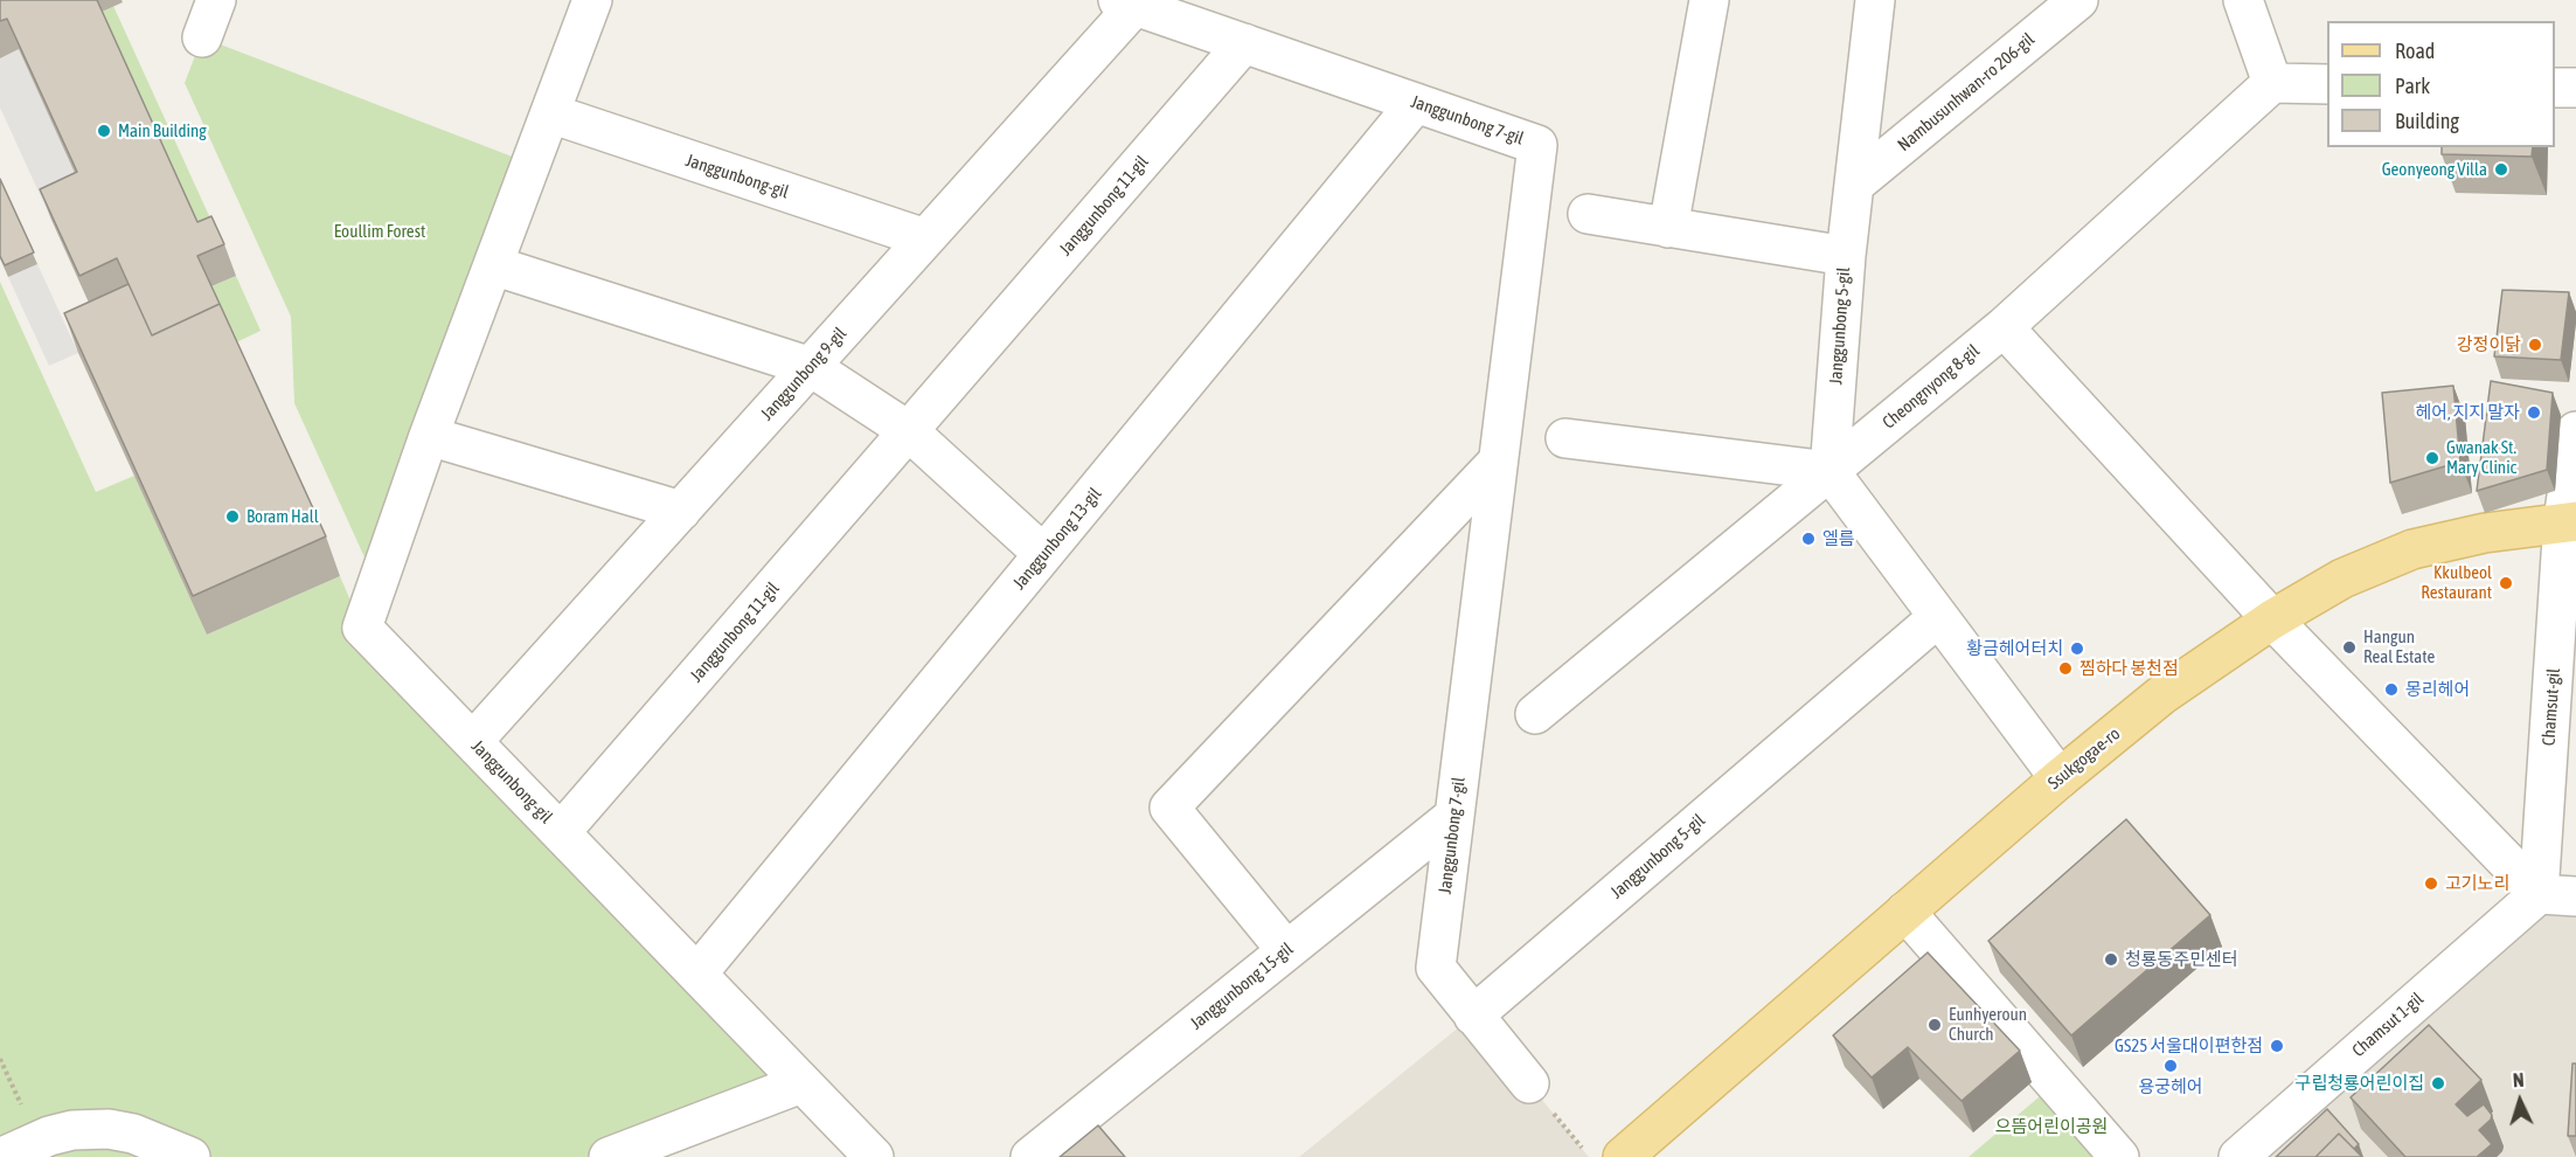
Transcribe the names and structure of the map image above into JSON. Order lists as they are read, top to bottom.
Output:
{
  "streets": {
    "main road": ["Ssukgogae-ro"],
    "street": [
      "Nambusunhwan-ro 206-gil",
      "Janggunbong 7-gil",
      "Janggunbong-gil",
      "Janggunbong 11-gil",
      "Janggunbong 5-gil",
      "Janggunbong 9-gil",
      "Cheongnyong 8-gil",
      "Janggunbong 13-gil",
      "Chamsut-gil",
      "Janggunbong 15-gil",
      "Chamsut 1-gil"
    ]
  },
  "crossings": [
    ["Nambusunhwan-ro 206-gil", "Janggunbong 5-gil"],
    ["Janggunbong 7-gil", "Janggunbong 11-gil"],
    ["Janggunbong 7-gil", "Janggunbong 5-gil"],
    ["Janggunbong 7-gil", "Janggunbong 9-gil"],
    ["Janggunbong 7-gil", "Janggunbong 13-gil"],
    ["Janggunbong 7-gil", "Janggunbong 15-gil"],
    ["Janggunbong-gil", "Janggunbong 11-gil"],
    ["Janggunbong-gil", "Janggunbong 9-gil"],
    ["Janggunbong-gil", "Janggunbong 13-gil"],
    ["Janggunbong 5-gil", "Cheongnyong 8-gil"],
    ["Chamsut-gil", "Ssukgogae-ro"],
    ["Chamsut-gil", "Chamsut 1-gil"]
  ],
  "parks": ["Eoullim Forest", "으뜸어린이공원"],
  "places": [
    "Main Building",
    "Geonyeong Villa",
    "강정이닭",
    "헤어, 지지 말자",
    "Gwanak St. Mary Clinic",
    "Boram Hall",
    "엘름",
    "Kkulbeol Restaurant",
    "Hangun Real Estate",
    "황금헤어터치",
    "찜하다 봉천점",
    "몽리헤어",
    "고기노리",
    "청룡동주민센터",
    "Eunhyeroun Church",
    "GS25 서울대이편한점",
    "용궁헤어",
    "구립청룡어린이집"
  ],
  "legend": ["Road", "Park", "Building"],
  "north": "top"
}
